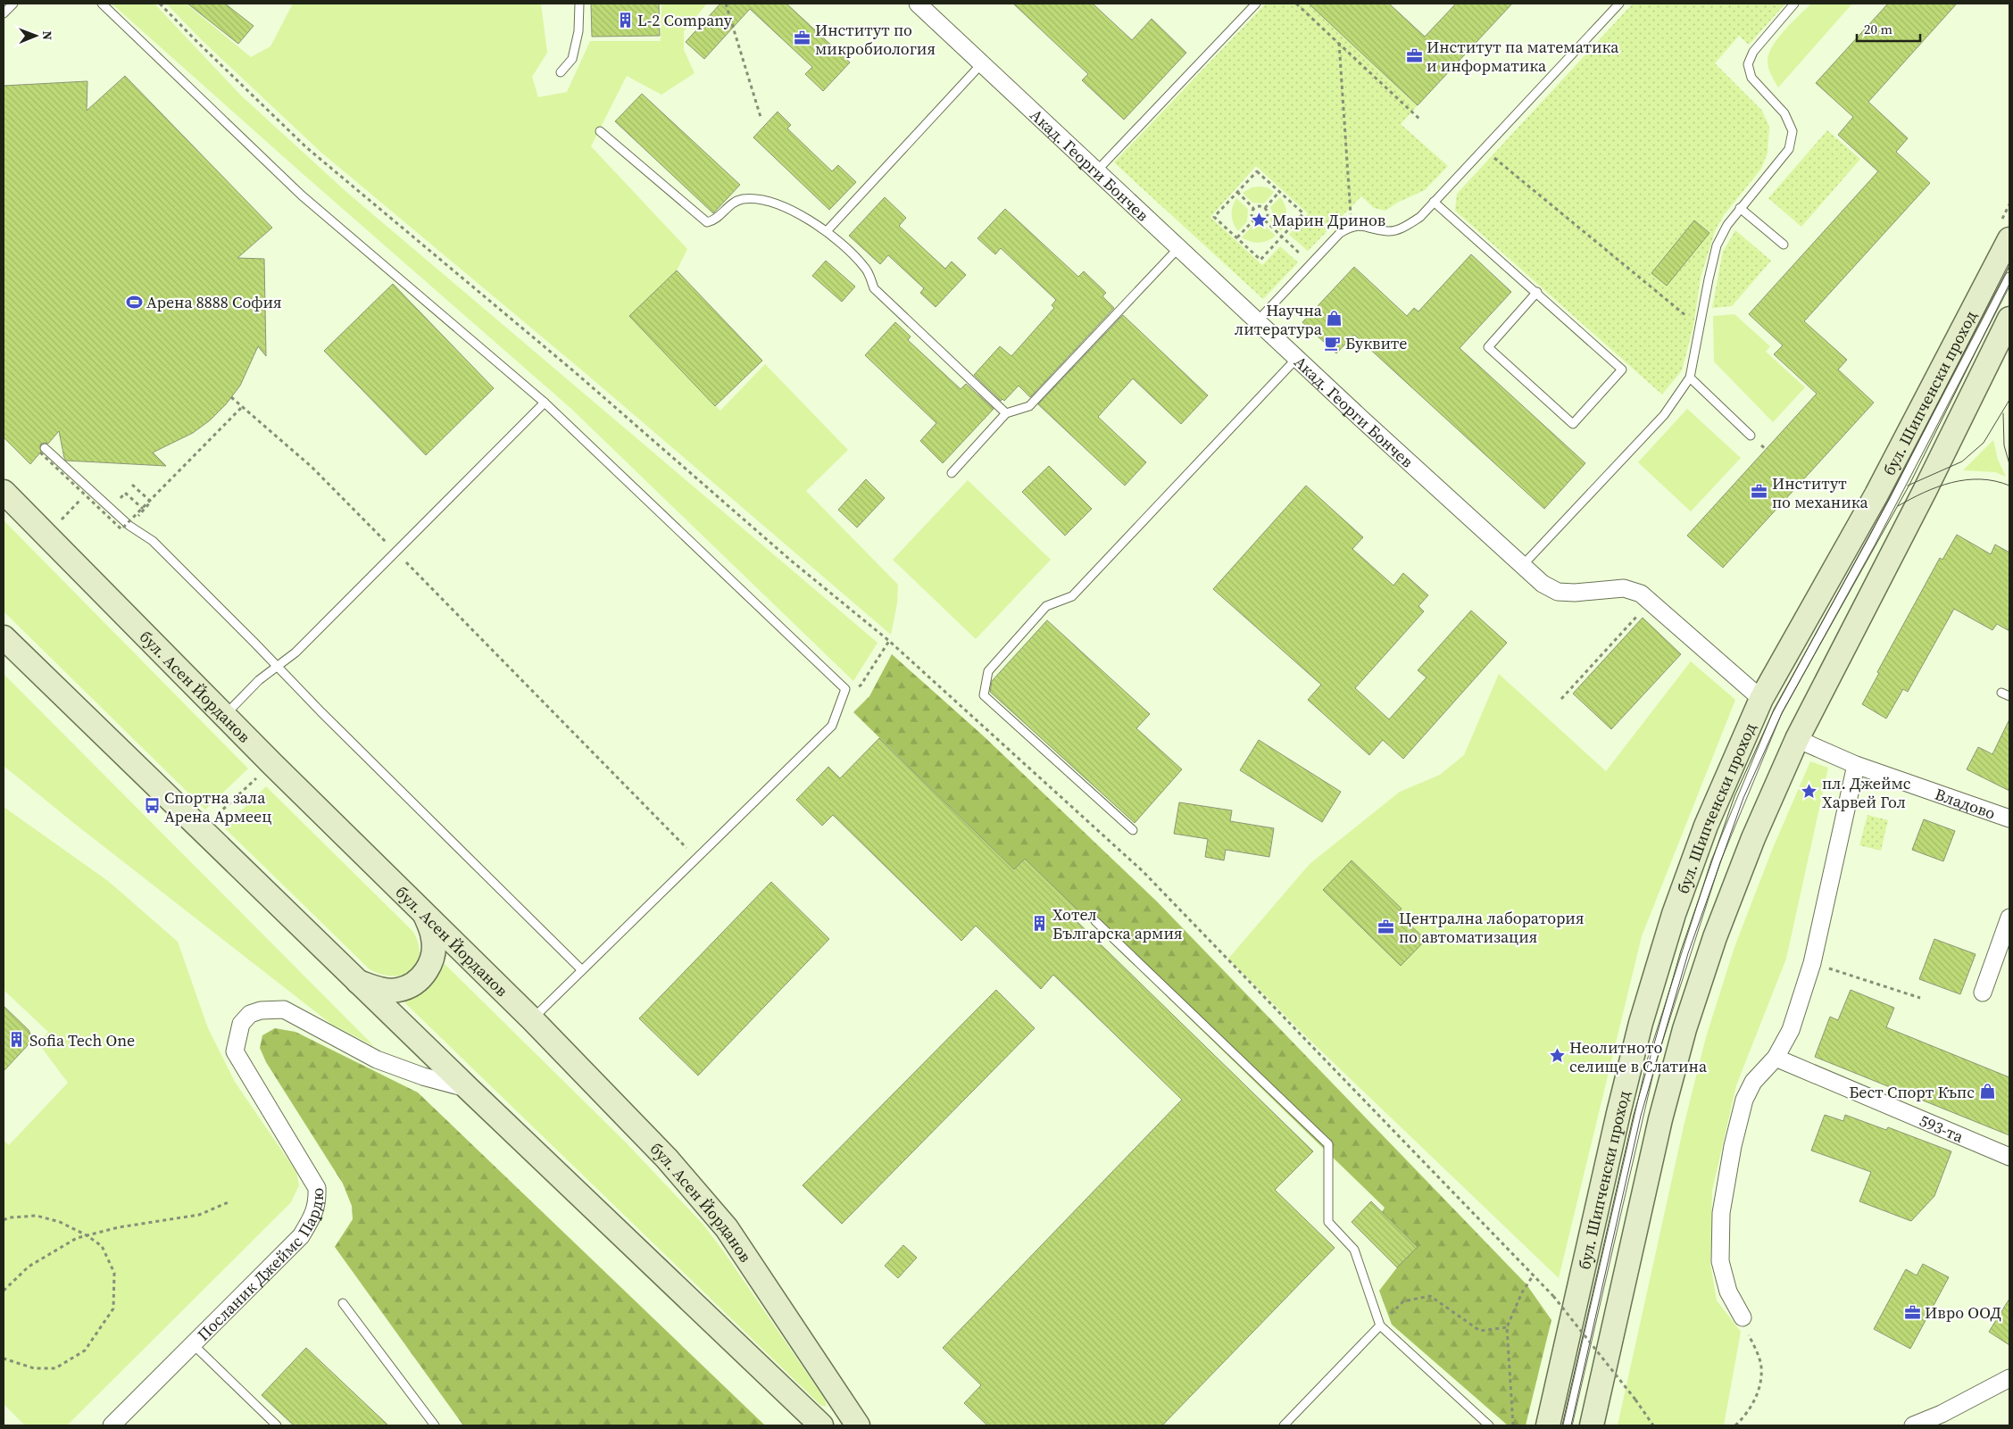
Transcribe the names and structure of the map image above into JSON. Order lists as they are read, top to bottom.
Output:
{
  "streets": {
    "main road": ["бул. Шипченски проход", "бул. Асен Йорданов"],
    "street": [
      "Акад. Георги Бончев",
      "Владово",
      "593-та",
      "Посланик Джеймс Пардю"
    ]
  },
  "crossings": [
    ["Акад. Георги Бончев", "бул. Шипченски проход"]
  ],
  "places": {
    "building": ["L-2 Company", "Хотел Българска армия", "Sofia Tech One"],
    "office": [
      "Институт по микробиология",
      "Институт па математика и информатика",
      "Институт по механика",
      "Централна лаборатория по автоматизация",
      "Ивро ООД"
    ],
    "place": ["Марин Дринов", "пл. Джеймс Харвей Гол", "Неолитното селище в Слатина"],
    "sports": ["Арена 8888 София"],
    "shop": ["Научна литература", "Бест Спорт Къпс"],
    "cafe": ["Буквите"],
    "bus stop": ["Спортна зала Арена Армеец"]
  },
  "scale_bar": "20 m",
  "north": "right"
}
